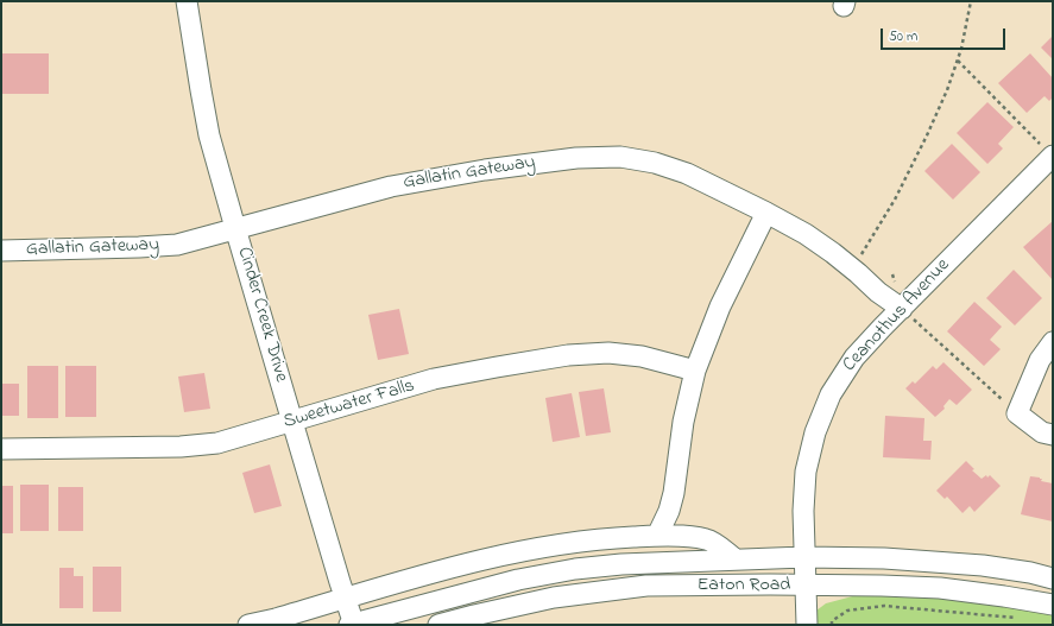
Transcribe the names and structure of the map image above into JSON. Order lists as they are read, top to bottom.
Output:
{
  "streets": {
    "street": [
      "Gallatin Gateway",
      "Cinder Creek Drive",
      "Ceanothus Avenue",
      "Sweetwater Falls",
      "Eaton Road"
    ]
  },
  "crossings": [
    ["Gallatin Gateway", "Cinder Creek Drive"],
    ["Gallatin Gateway", "Ceanothus Avenue"],
    ["Cinder Creek Drive", "Sweetwater Falls"],
    ["Cinder Creek Drive", "Eaton Road"],
    ["Ceanothus Avenue", "Eaton Road"]
  ],
  "scale_bar": "50 m"
}
